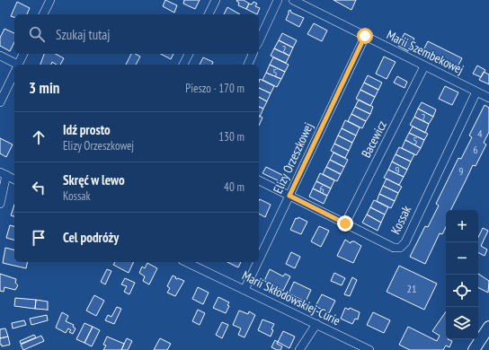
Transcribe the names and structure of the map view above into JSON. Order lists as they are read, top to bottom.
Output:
{
  "streets": {
    "street": [
      "Marii Szembekowej",
      "Bacewicz",
      "Elizy Orzeszkowej",
      "Kossak",
      "Marii Skłodowskiej-Curie"
    ]
  },
  "crossings": [
    ["Marii Szembekowej", "Bacewicz"],
    ["Marii Szembekowej", "Elizy Orzeszkowej"],
    ["Marii Szembekowej", "Kossak"],
    ["Bacewicz", "Kossak"],
    ["Elizy Orzeszkowej", "Kossak"],
    ["Elizy Orzeszkowej", "Marii Skłodowskiej-Curie"]
  ],
  "house_numbers": [
    "2",
    "5",
    "2",
    "4",
    "5",
    "6",
    "9",
    "9",
    "6",
    "21"
  ],
  "page": {
    "search": "Szukaj tutaj",
    "heading": ["3 min", "Pieszo · 170 m"],
    "list": [
      ["Idź prosto", "Elizy Orzeszkowej", "130 m"],
      ["Skręć w lewo", "Kossak", "40 m"],
      "Cel podróży"
    ],
    "map_buttons": ["+", "−"]
  }
}
